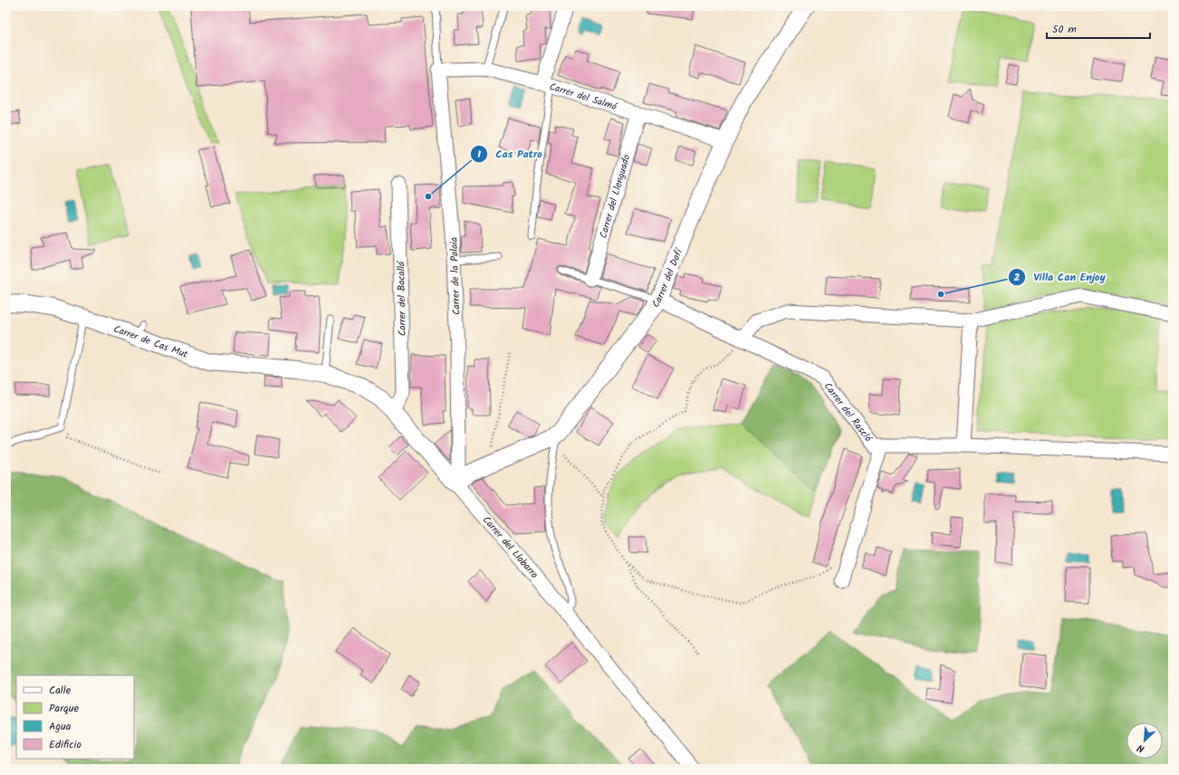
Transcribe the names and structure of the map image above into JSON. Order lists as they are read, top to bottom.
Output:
{
  "streets": {
    "street": [
      "Carrer del Salmó",
      "Carrer del Llenguado",
      "Carrer de la Palaia",
      "Carrer del Dofí",
      "Carrer del Bacallá",
      "Carrer de Cas Mut",
      "Carrer del Rascló",
      "Carrer del Llobarro"
    ]
  },
  "crossings": [
    ["Carrer del Salmó", "Carrer del Llenguado"],
    ["Carrer del Salmó", "Carrer de la Palaia"],
    ["Carrer del Salmó", "Carrer del Dofí"],
    ["Carrer de la Palaia", "Carrer del Dofí"],
    ["Carrer de la Palaia", "Carrer del Llobarro"],
    ["Carrer del Dofí", "Carrer del Rascló"],
    ["Carrer del Dofí", "Carrer del Llobarro"],
    ["Carrer del Bacallá", "Carrer del Llobarro"],
    ["Carrer de Cas Mut", "Carrer del Llobarro"]
  ],
  "places": ["Cas Patro", "Villa Can Enjoy"],
  "legend": [
    "Calle",
    "Parque",
    "Agua",
    "Edificio"
  ],
  "scale_bar": "50 m",
  "north": "bottom left"
}
